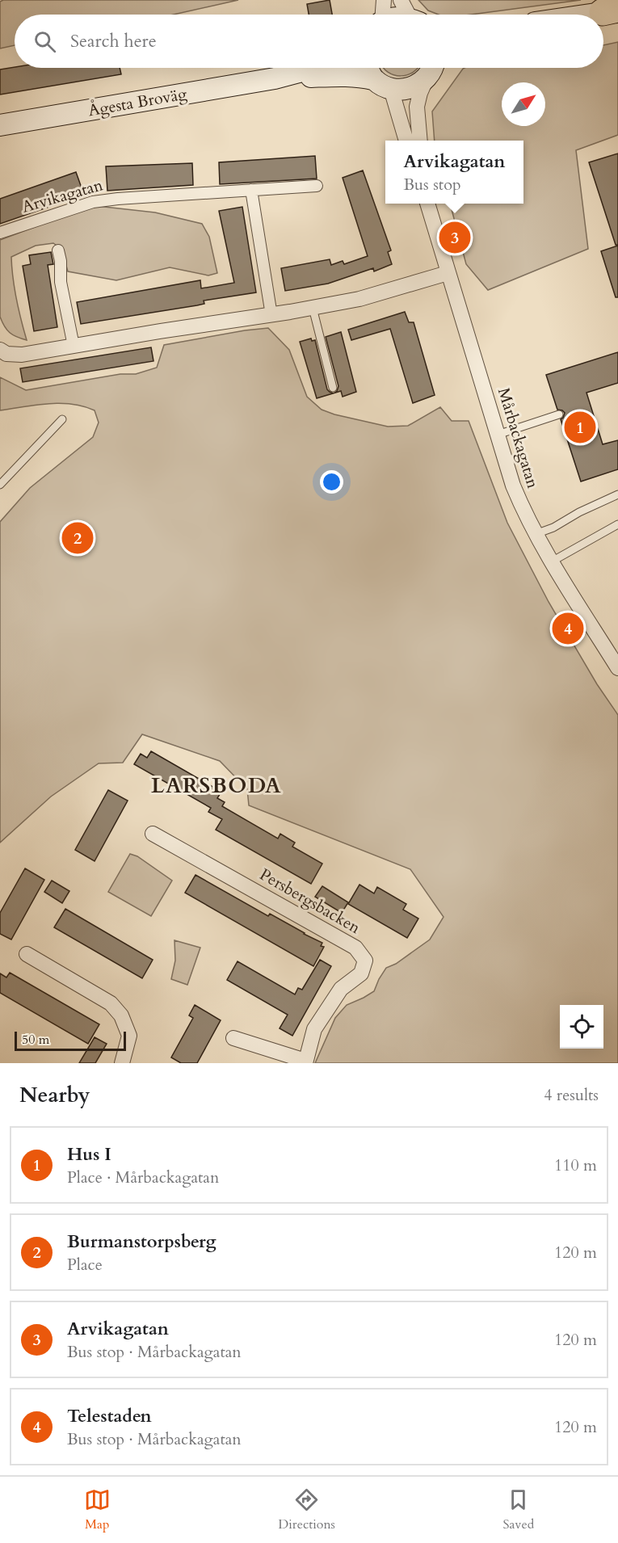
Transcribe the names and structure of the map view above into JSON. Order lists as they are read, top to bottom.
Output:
{
  "streets": {
    "main road": ["Ågesta Broväg"],
    "street": ["Arvikagatan", "Mårbackagatan", "Persbergsbacken"]
  },
  "districts": ["LARSBODA"],
  "scale_bar": "50 m",
  "north": "top right",
  "page": {
    "search": "Search here",
    "popup": ["Arvikagatan", "Bus stop"],
    "pins": [
      "3",
      "1",
      "2",
      "4"
    ],
    "scale": "50 m",
    "heading": ["Nearby", "4 results"],
    "list": [
      {
        "mark": "1",
        "name": "Hus I",
        "note": "Place · Mårbackagatan",
        "value": "110 m"
      },
      {
        "mark": "2",
        "name": "Burmanstorpsberg",
        "note": "Place",
        "value": "120 m"
      },
      {
        "mark": "3",
        "name": "Arvikagatan",
        "note": "Bus stop · Mårbackagatan",
        "value": "120 m"
      },
      {
        "mark": "4",
        "name": "Telestaden",
        "note": "Bus stop · Mårbackagatan",
        "value": "120 m"
      }
    ],
    "nav": ["Map", "Directions", "Saved"]
  }
}
